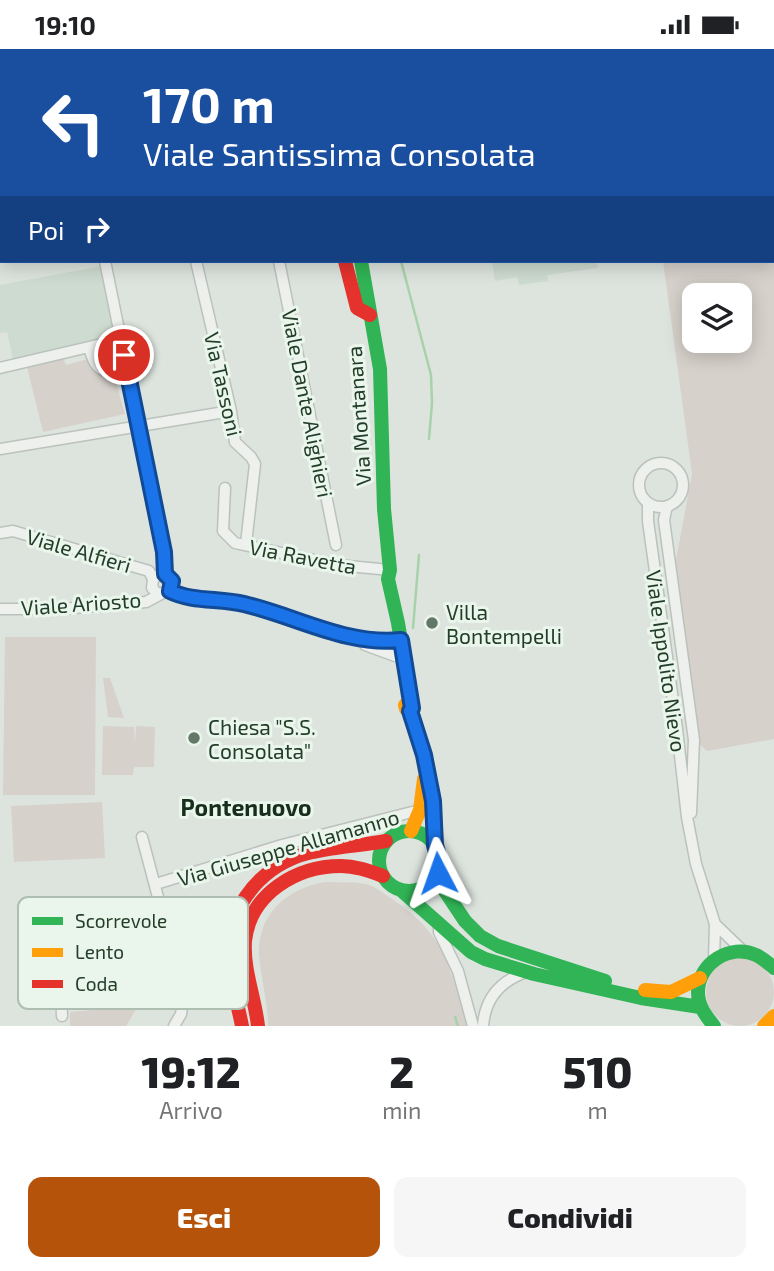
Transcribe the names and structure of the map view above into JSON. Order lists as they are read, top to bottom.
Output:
{
  "streets": {
    "main road": ["Via Montanara"],
    "street": [
      "Via Tassoni",
      "Viale Dante Alighieri",
      "Viale Alfieri",
      "Via Ravetta",
      "Viale Ariosto",
      "Viale Ippolito Nievo",
      "Via Giuseppe Allamanno"
    ]
  },
  "crossings": [
    ["Via Tassoni", "Via Ravetta"],
    ["Via Montanara", "Via Ravetta"],
    ["Via Montanara", "Via Giuseppe Allamanno"],
    ["Viale Alfieri", "Viale Ariosto"]
  ],
  "districts": ["Pontenuovo"],
  "places": ["Villa Bontempelli", "Chiesa \"S.S. Consolata\""],
  "legend": ["Scorrevole", "Lento", "Coda"],
  "page": {
    "status": "19:10",
    "turn": ["170 m", "Viale Santissima Consolata"],
    "then": "Poi",
    "eta": [
      "19:12",
      "Arrivo",
      "2",
      "min",
      "510",
      "m"
    ],
    "buttons": ["Esci", "Condividi"]
  }
}
